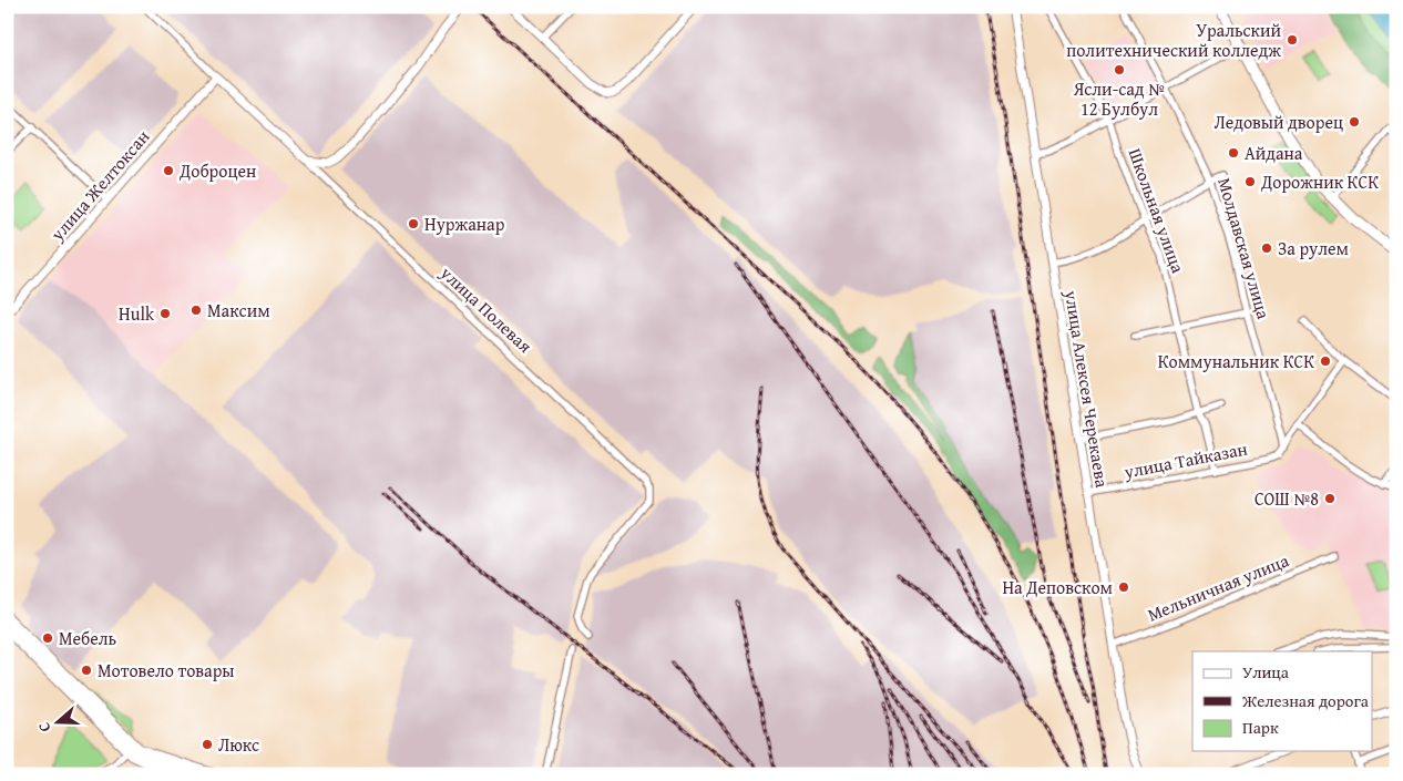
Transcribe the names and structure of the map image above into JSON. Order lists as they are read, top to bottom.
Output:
{
  "streets": {
    "street": [
      "улица Желтоксан",
      "Школьная улица",
      "Молдавская улица",
      "улица Полевая",
      "улица Алексея Черекаева",
      "улица Тайказан",
      "Мельничная улица"
    ]
  },
  "crossings": [
    ["Школьная улица", "улица Тайказан"],
    ["Молдавская улица", "улица Тайказан"],
    ["улица Алексея Черекаева", "улица Тайказан"],
    ["улица Алексея Черекаева", "Мельничная улица"]
  ],
  "places": [
    "Уральский политехнический колледж",
    "Ясли-сад № 12 Булбул",
    "Ледовый дворец",
    "Айдана",
    "Доброцен",
    "Дорожник КСК",
    "Нуржанар",
    "За рулем",
    "Максим",
    "Hulk",
    "Коммунальник КСК",
    "СОШ №8",
    "На Деповском",
    "Мебель",
    "Мотовело товары",
    "Люкс"
  ],
  "legend": ["Улица", "Железная дорога", "Парк"],
  "north": "left"
}
